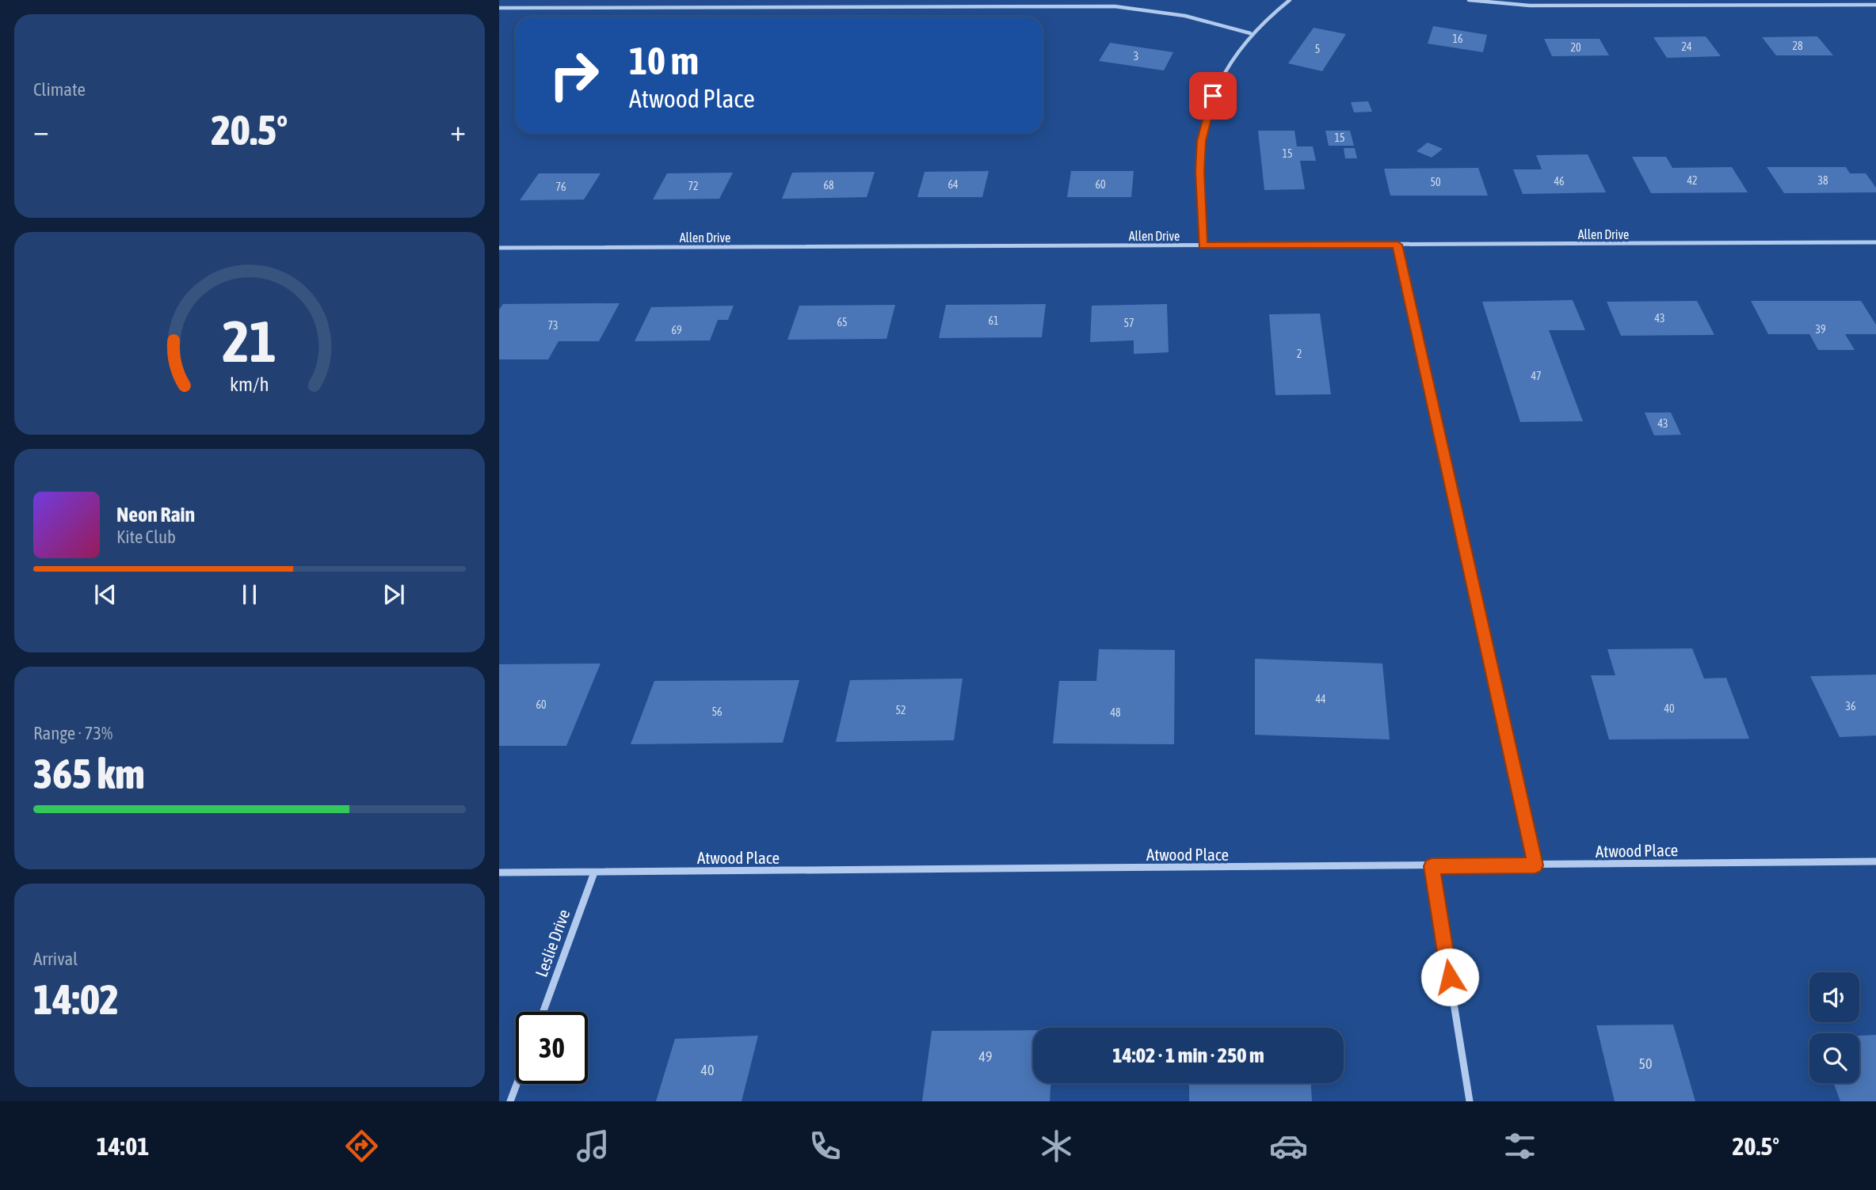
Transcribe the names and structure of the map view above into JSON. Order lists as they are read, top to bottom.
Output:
{
  "streets": {
    "street": ["Allen Drive", "Atwood Place", "Leslie Drive"]
  },
  "crossings": [
    ["Atwood Place", "Leslie Drive"]
  ],
  "house_numbers": [
    "16",
    "28",
    "24",
    "20",
    "5",
    "3",
    "15",
    "15",
    "42",
    "38",
    "46",
    "50",
    "64",
    "60",
    "68",
    "72",
    "76",
    "43",
    "61",
    "65",
    "57",
    "73",
    "39",
    "69",
    "2",
    "47",
    "43",
    "44",
    "60",
    "36",
    "40",
    "52",
    "56",
    "48",
    "49",
    "50",
    "40"
  ],
  "page": {
    "tile": [
      "Climate",
      ["Range · 73%", "365 km"],
      ["Arrival", "14:02"]
    ],
    "turn": ["10 m", "Atwood Place"],
    "heat": ["−", "20.5°", "+"],
    "song": ["Neon Rain", "Kite Club"],
    "limit": "30",
    "trip": "14:02 · 1 min · 250 m",
    "tabs": ["14:01", "20.5°"],
    "gauge": ["21", "km/h"]
  }
}
